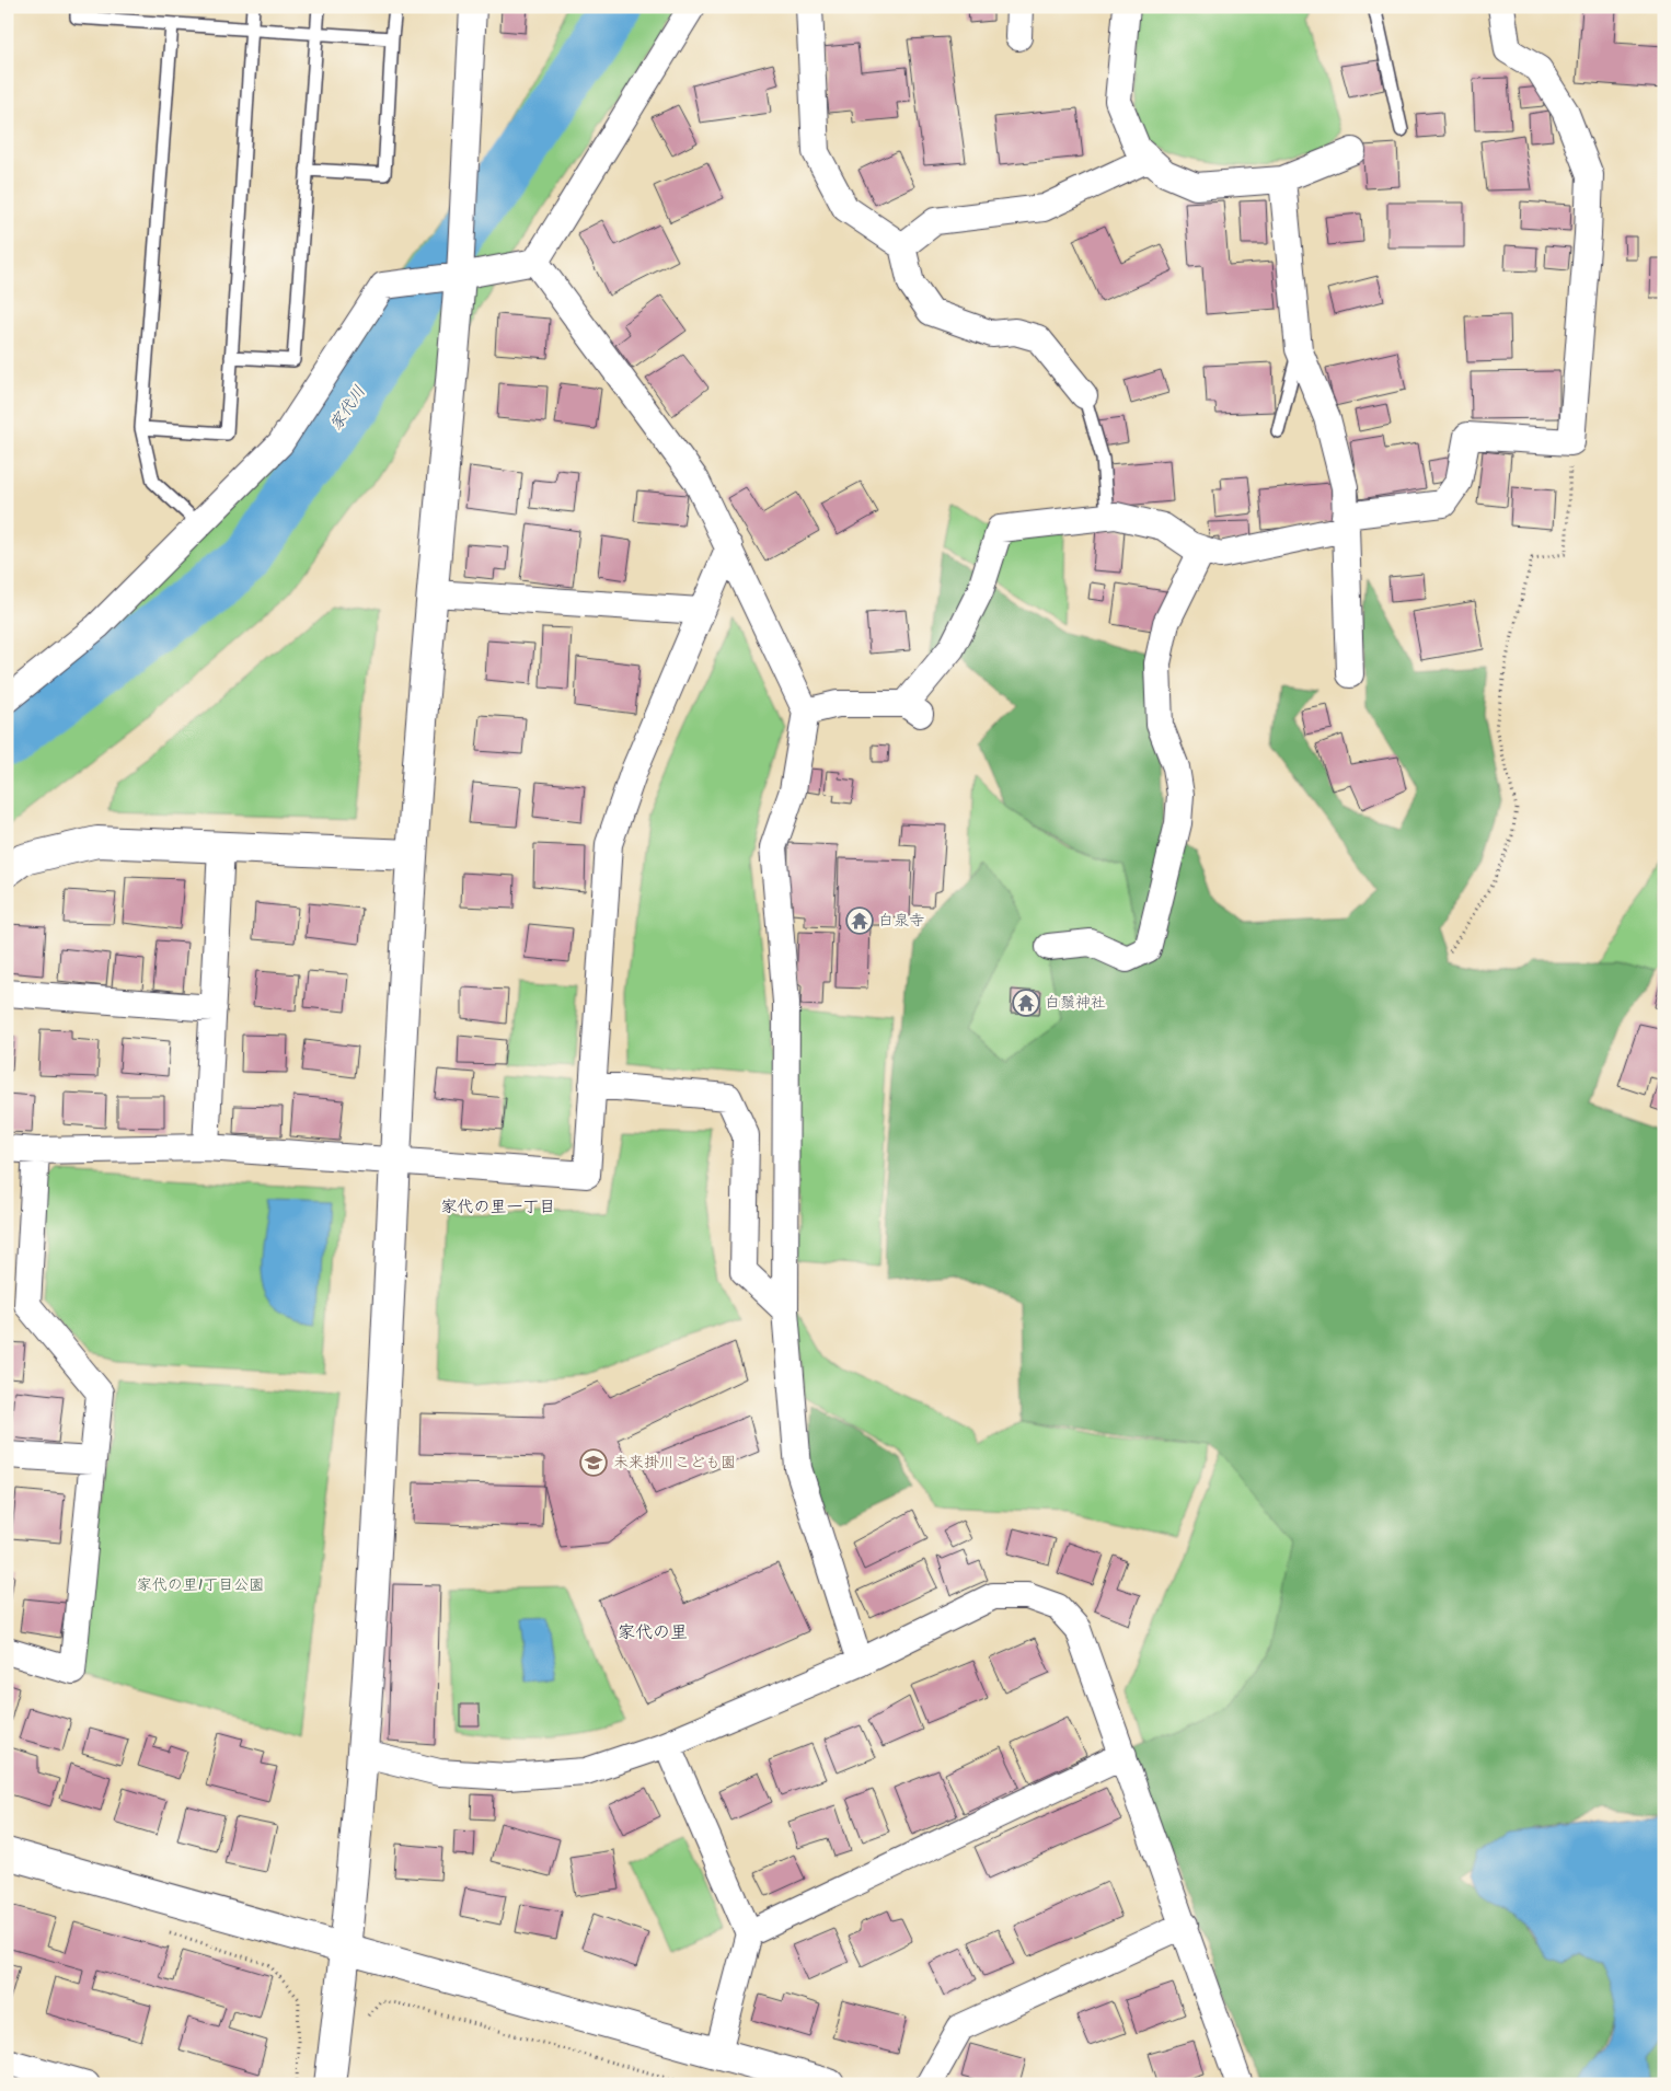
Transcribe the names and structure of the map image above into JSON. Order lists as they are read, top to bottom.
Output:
{
  "districts": ["家代の里一丁目", "家代の里"],
  "water": ["家代川"],
  "parks": ["家代の里1丁目公園"],
  "places": {
    "temple": ["白泉寺", "白鬚神社"],
    "school or university": ["未来掛川こども園"]
  }
}
